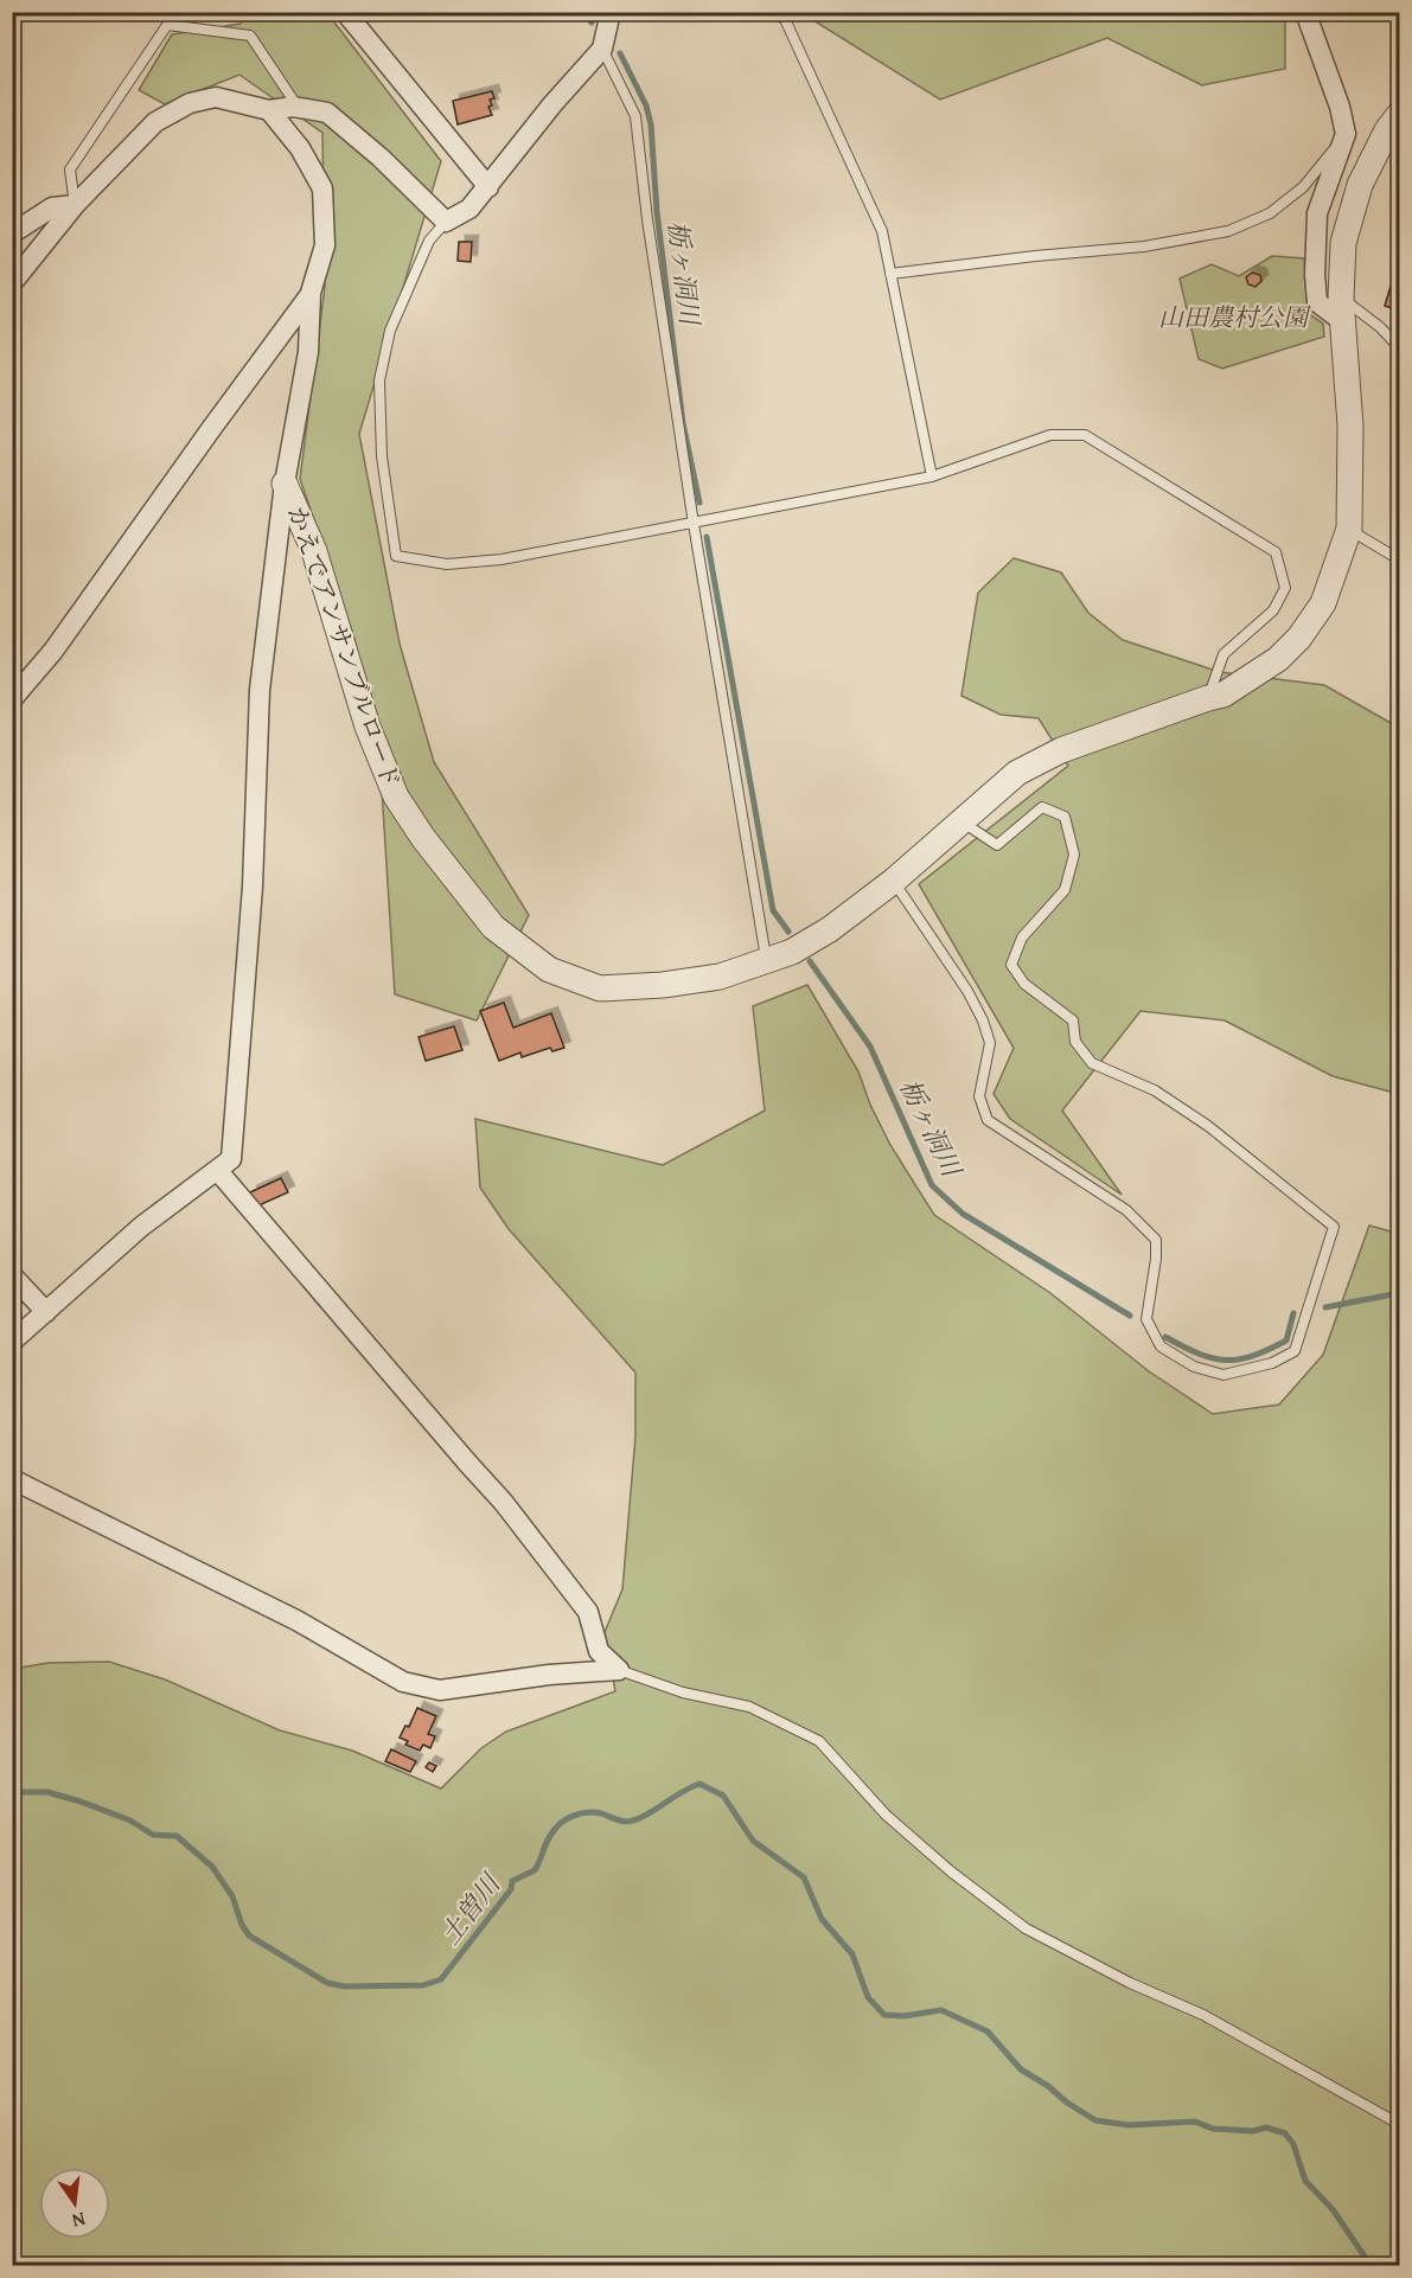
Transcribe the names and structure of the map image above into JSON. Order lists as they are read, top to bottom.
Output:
{
  "streets": {
    "street": ["かえでアンサンブルロード"]
  },
  "water": ["栃ヶ洞川", "土曽川"],
  "parks": ["山田農村公園"],
  "north": "bottom"
}
